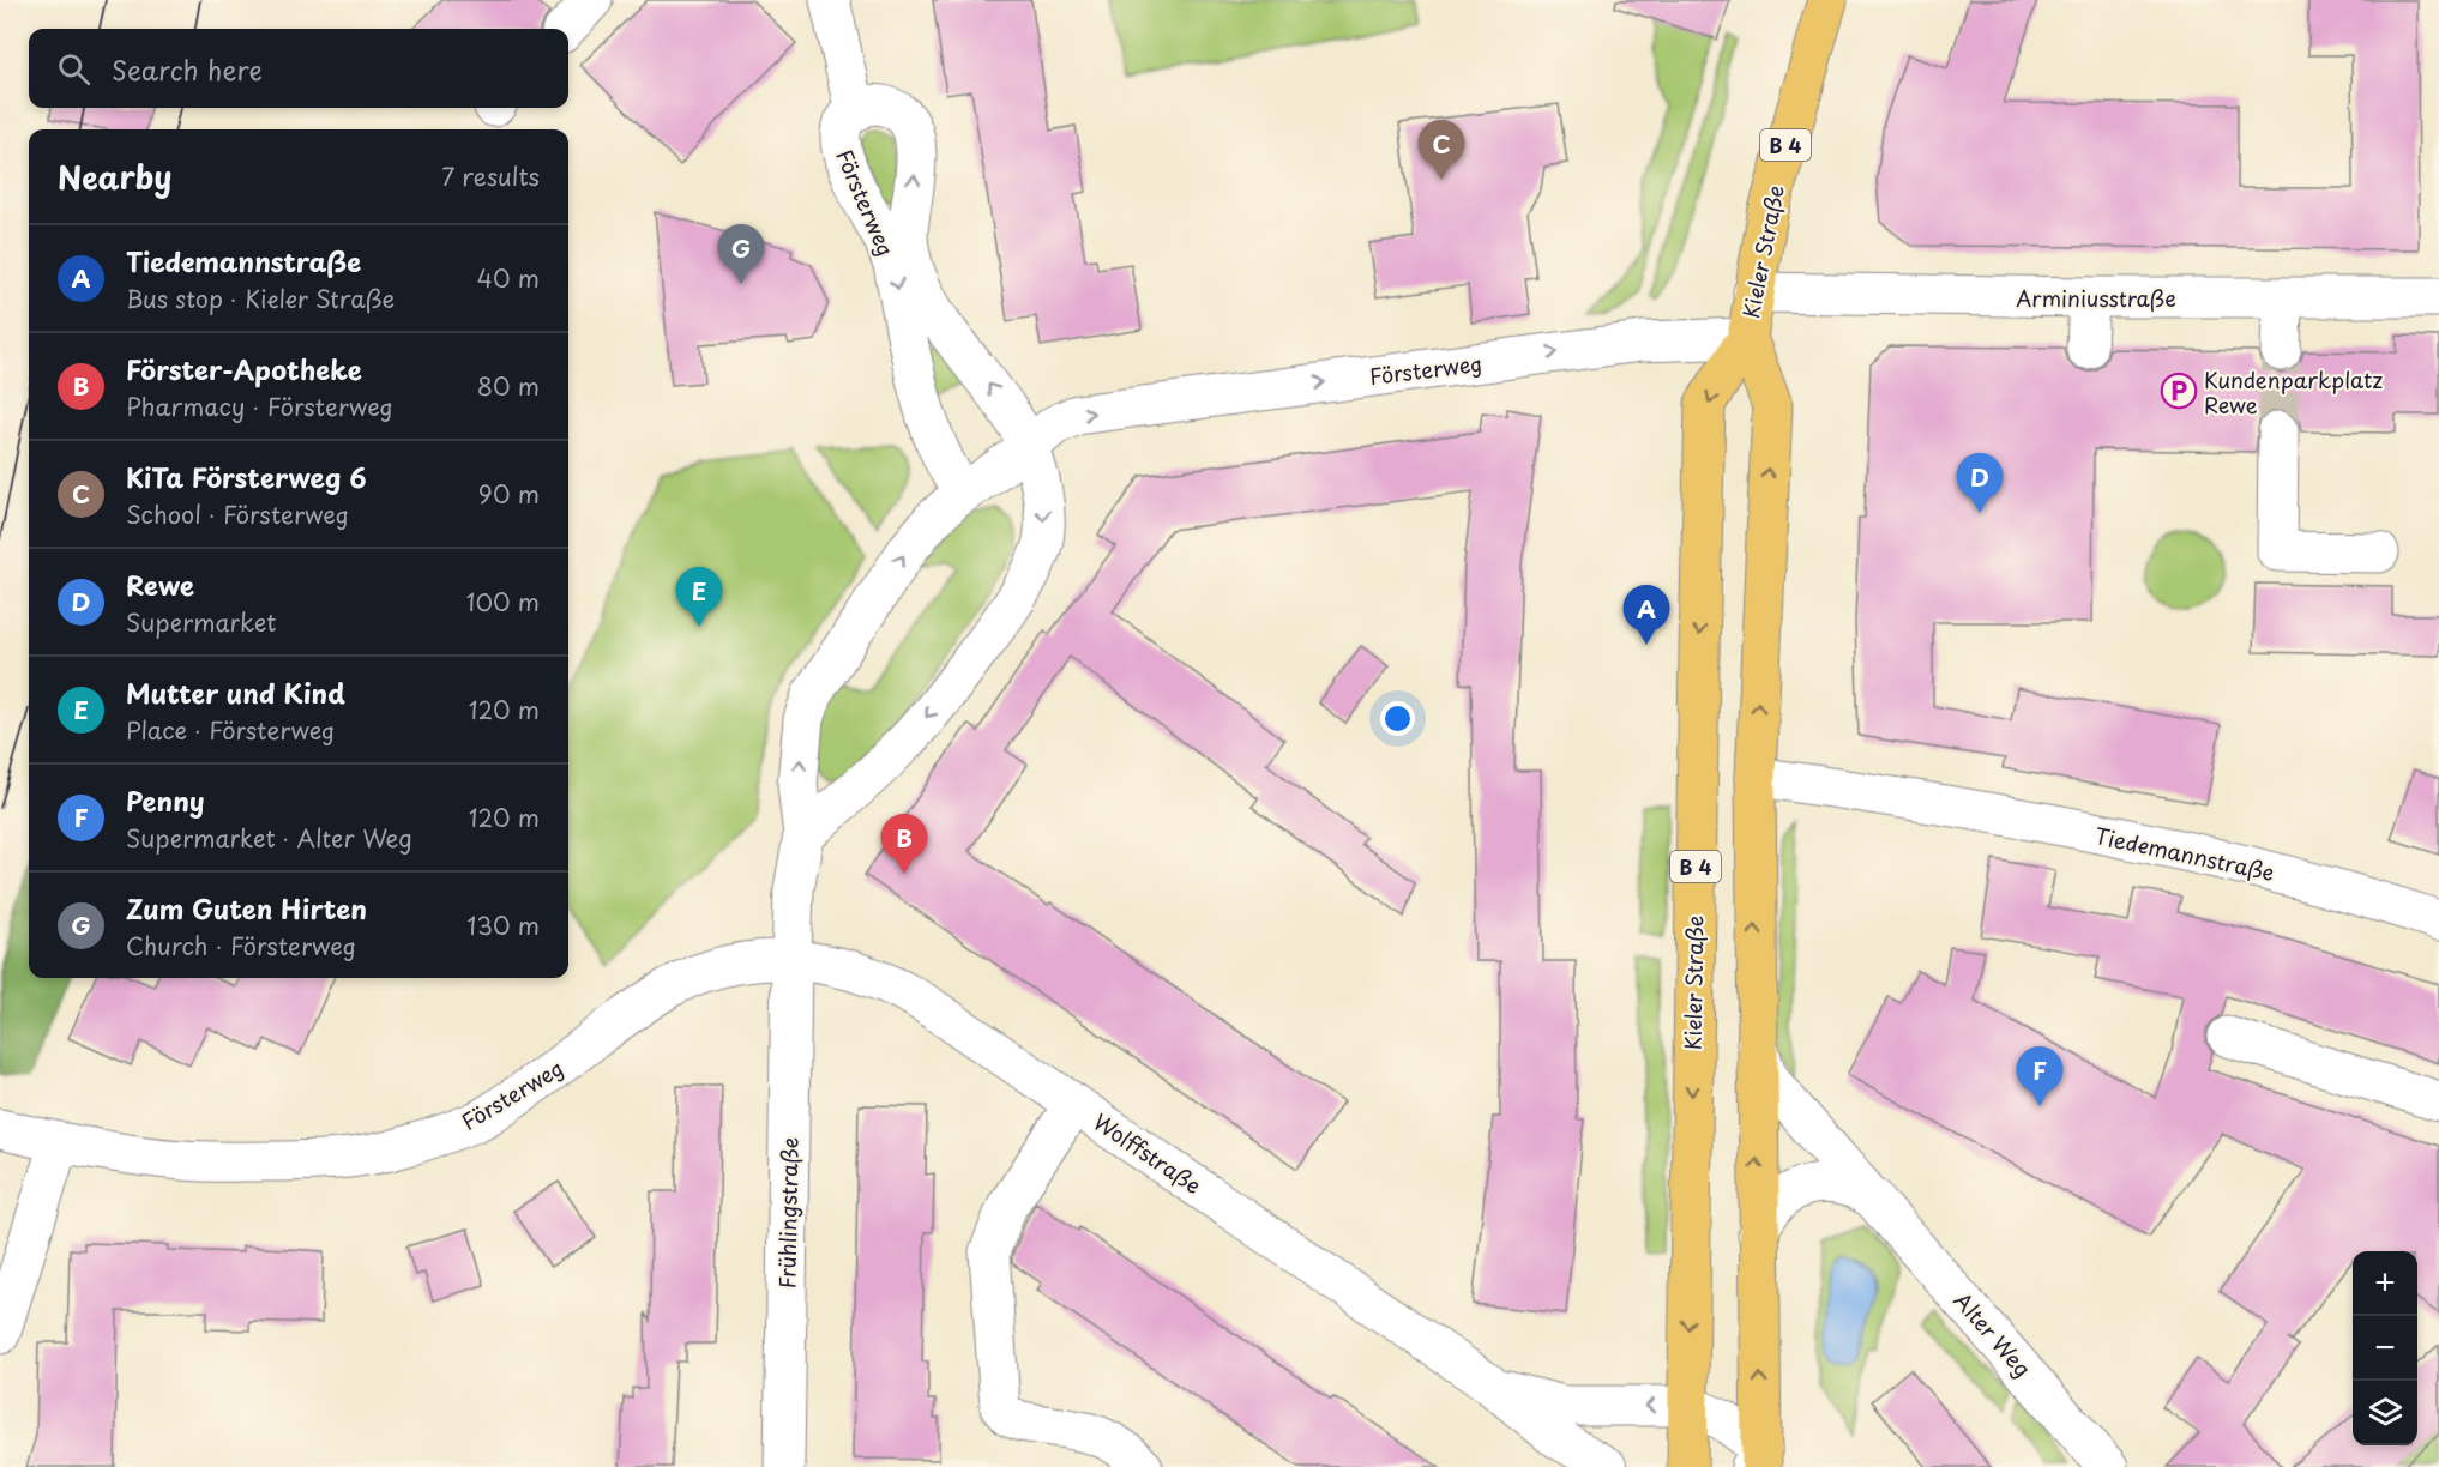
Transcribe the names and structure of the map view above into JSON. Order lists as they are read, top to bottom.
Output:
{
  "streets": {
    "main road": ["B 4", "Kieler Straße"],
    "street": [
      "Försterweg",
      "Arminiusstraße",
      "Tiedemannstraße",
      "Wolffstraße",
      "Frühlingstraße",
      "Alter Weg"
    ]
  },
  "crossings": [
    ["Försterweg", "Kieler Straße"],
    ["Försterweg", "Wolffstraße"],
    ["Försterweg", "Frühlingstraße"],
    ["Kieler Straße", "Arminiusstraße"],
    ["Kieler Straße", "Tiedemannstraße"],
    ["Kieler Straße", "Wolffstraße"],
    ["Kieler Straße", "Alter Weg"],
    ["Wolffstraße", "Frühlingstraße"]
  ],
  "places": {
    "parking": ["Kundenparkplatz Rewe"]
  },
  "page": {
    "search": "Search here",
    "pins": [
      "C",
      "G",
      "D",
      "E",
      "A",
      "B",
      "F"
    ],
    "heading": ["Nearby", "7 results"],
    "list": [
      {
        "mark": "A",
        "name": "Tiedemannstraße",
        "note": "Bus stop · Kieler Straße",
        "value": "40 m"
      },
      {
        "mark": "B",
        "name": "Förster-Apotheke",
        "note": "Pharmacy · Försterweg",
        "value": "80 m"
      },
      {
        "mark": "C",
        "name": "KiTa Försterweg 6",
        "note": "School · Försterweg",
        "value": "90 m"
      },
      {
        "mark": "D",
        "name": "Rewe",
        "note": "Supermarket",
        "value": "100 m"
      },
      {
        "mark": "E",
        "name": "Mutter und Kind",
        "note": "Place · Försterweg",
        "value": "120 m"
      },
      {
        "mark": "F",
        "name": "Penny",
        "note": "Supermarket · Alter Weg",
        "value": "120 m"
      },
      {
        "mark": "G",
        "name": "Zum Guten Hirten",
        "note": "Church · Försterweg",
        "value": "130 m"
      }
    ],
    "map_buttons": ["+", "−"]
  }
}
